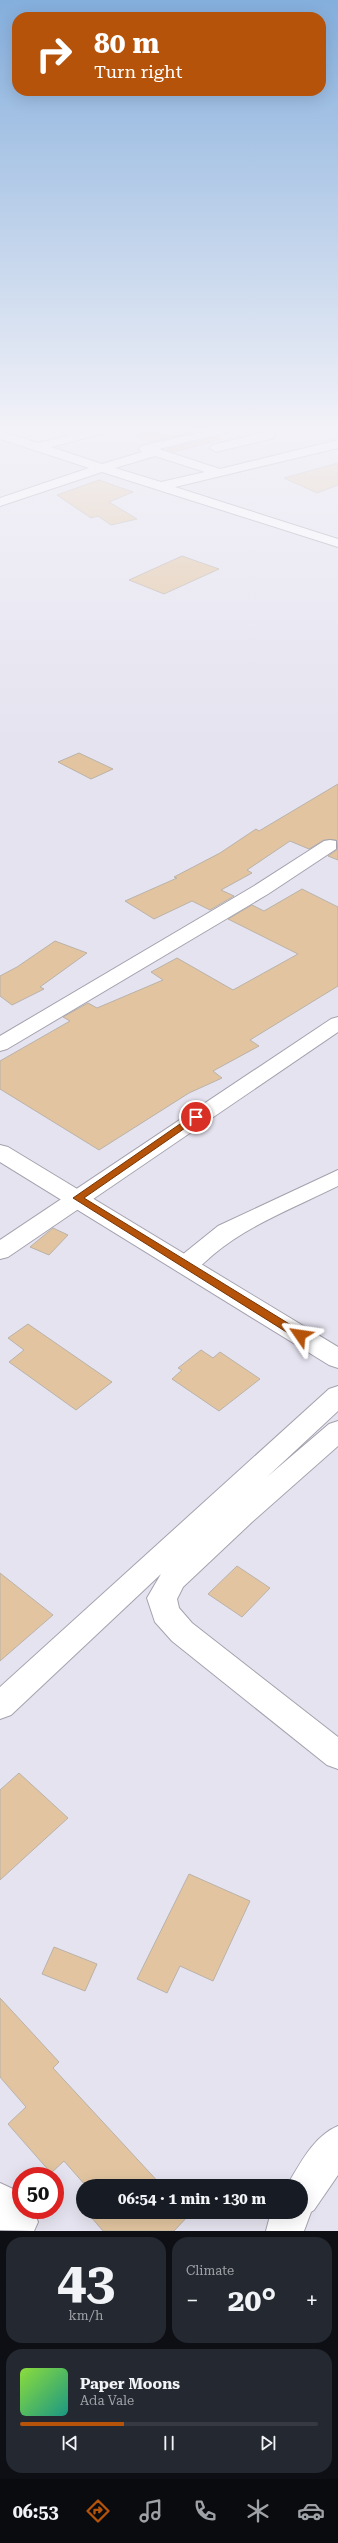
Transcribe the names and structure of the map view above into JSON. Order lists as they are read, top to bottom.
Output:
{
  "page": {
    "turn": ["80 m", "Turn right"],
    "limit": "50",
    "trip": "06:54 · 1 min · 130 m",
    "tile": [
      ["43", "km/h"],
      "Climate"
    ],
    "heat": ["−", "20°", "+"],
    "song": ["Paper Moons", "Ada Vale"],
    "tabs": "06:53"
  }
}
